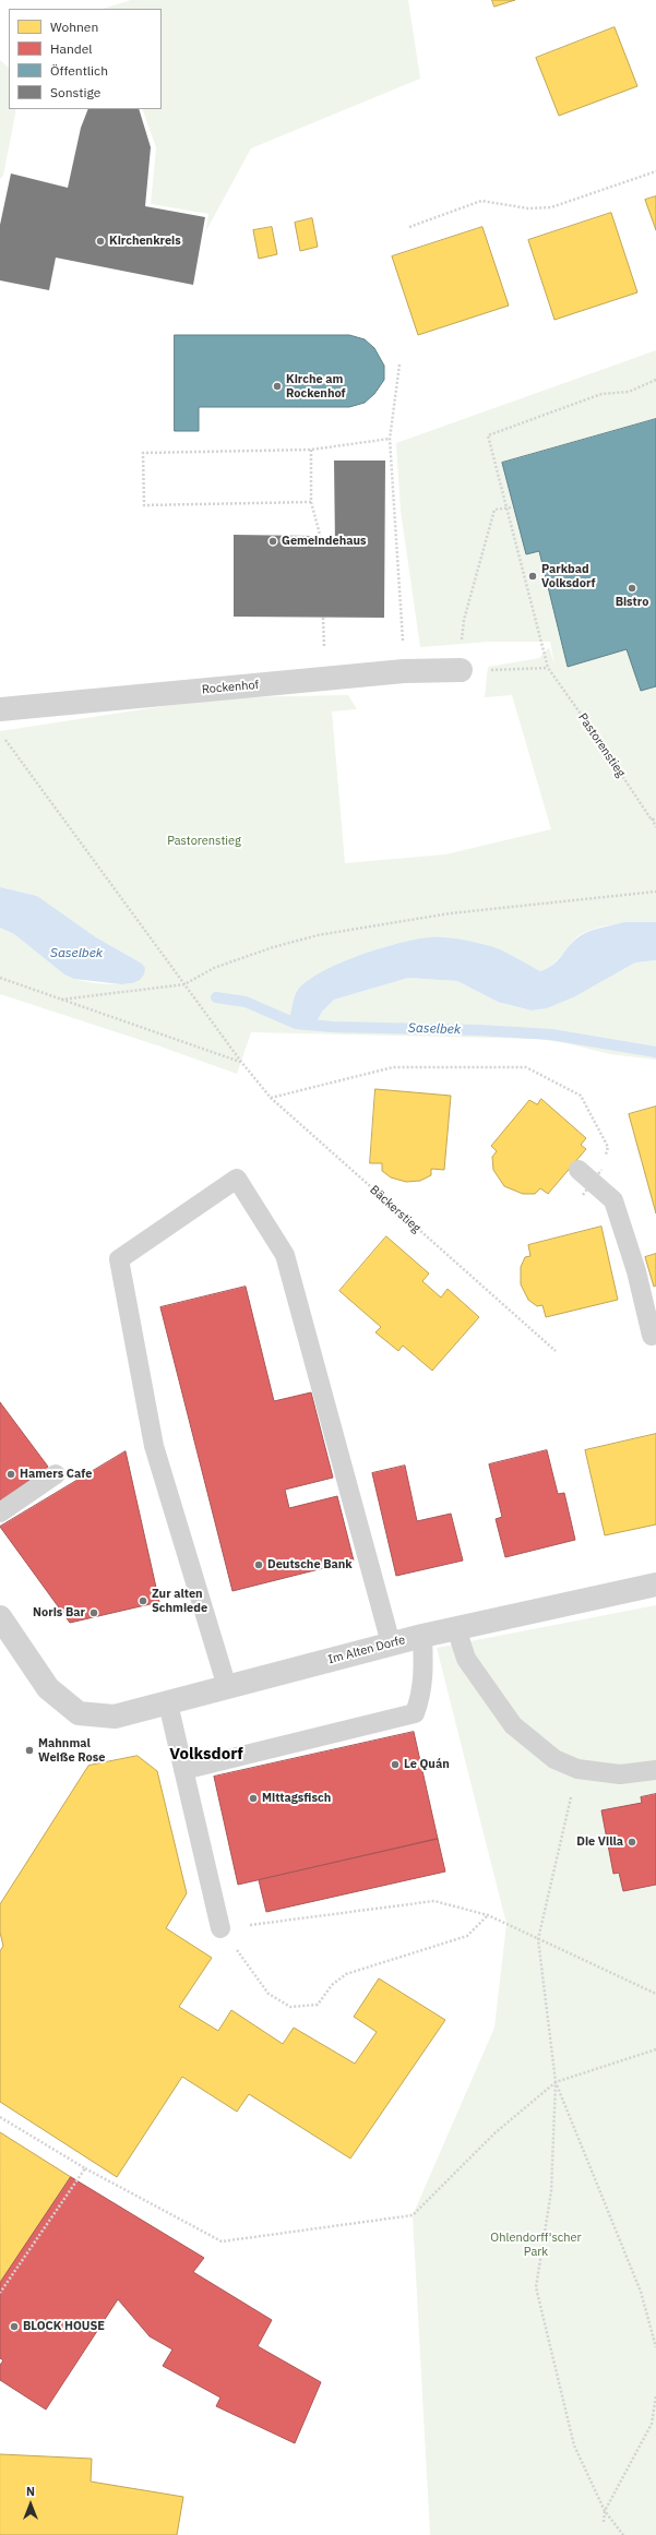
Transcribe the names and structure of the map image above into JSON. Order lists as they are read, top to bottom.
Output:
{
  "streets": {
    "street": ["Rockenhof", "Im Alten Dorfe"],
    "path": ["Pastorenstieg", "Bäckerstieg"]
  },
  "districts": ["Volksdorf"],
  "water": ["Saselbek"],
  "parks": ["Pastorenstieg", "Ohlendorff'scher Park"],
  "places": [
    "Kirchenkreis",
    "Kirche am Rockenhof",
    "Gemeindehaus",
    "Parkbad Volksdorf",
    "Bistro",
    "Hamers Cafe",
    "Deutsche Bank",
    "Zur alten Schmiede",
    "Noris Bar",
    "Mahnmal Weiße Rose",
    "Le Quán",
    "Mittagsfisch",
    "Die Villa",
    "BLOCK HOUSE"
  ],
  "legend": [
    "Wohnen",
    "Handel",
    "Öffentlich",
    "Sonstige"
  ],
  "north": "top"
}
